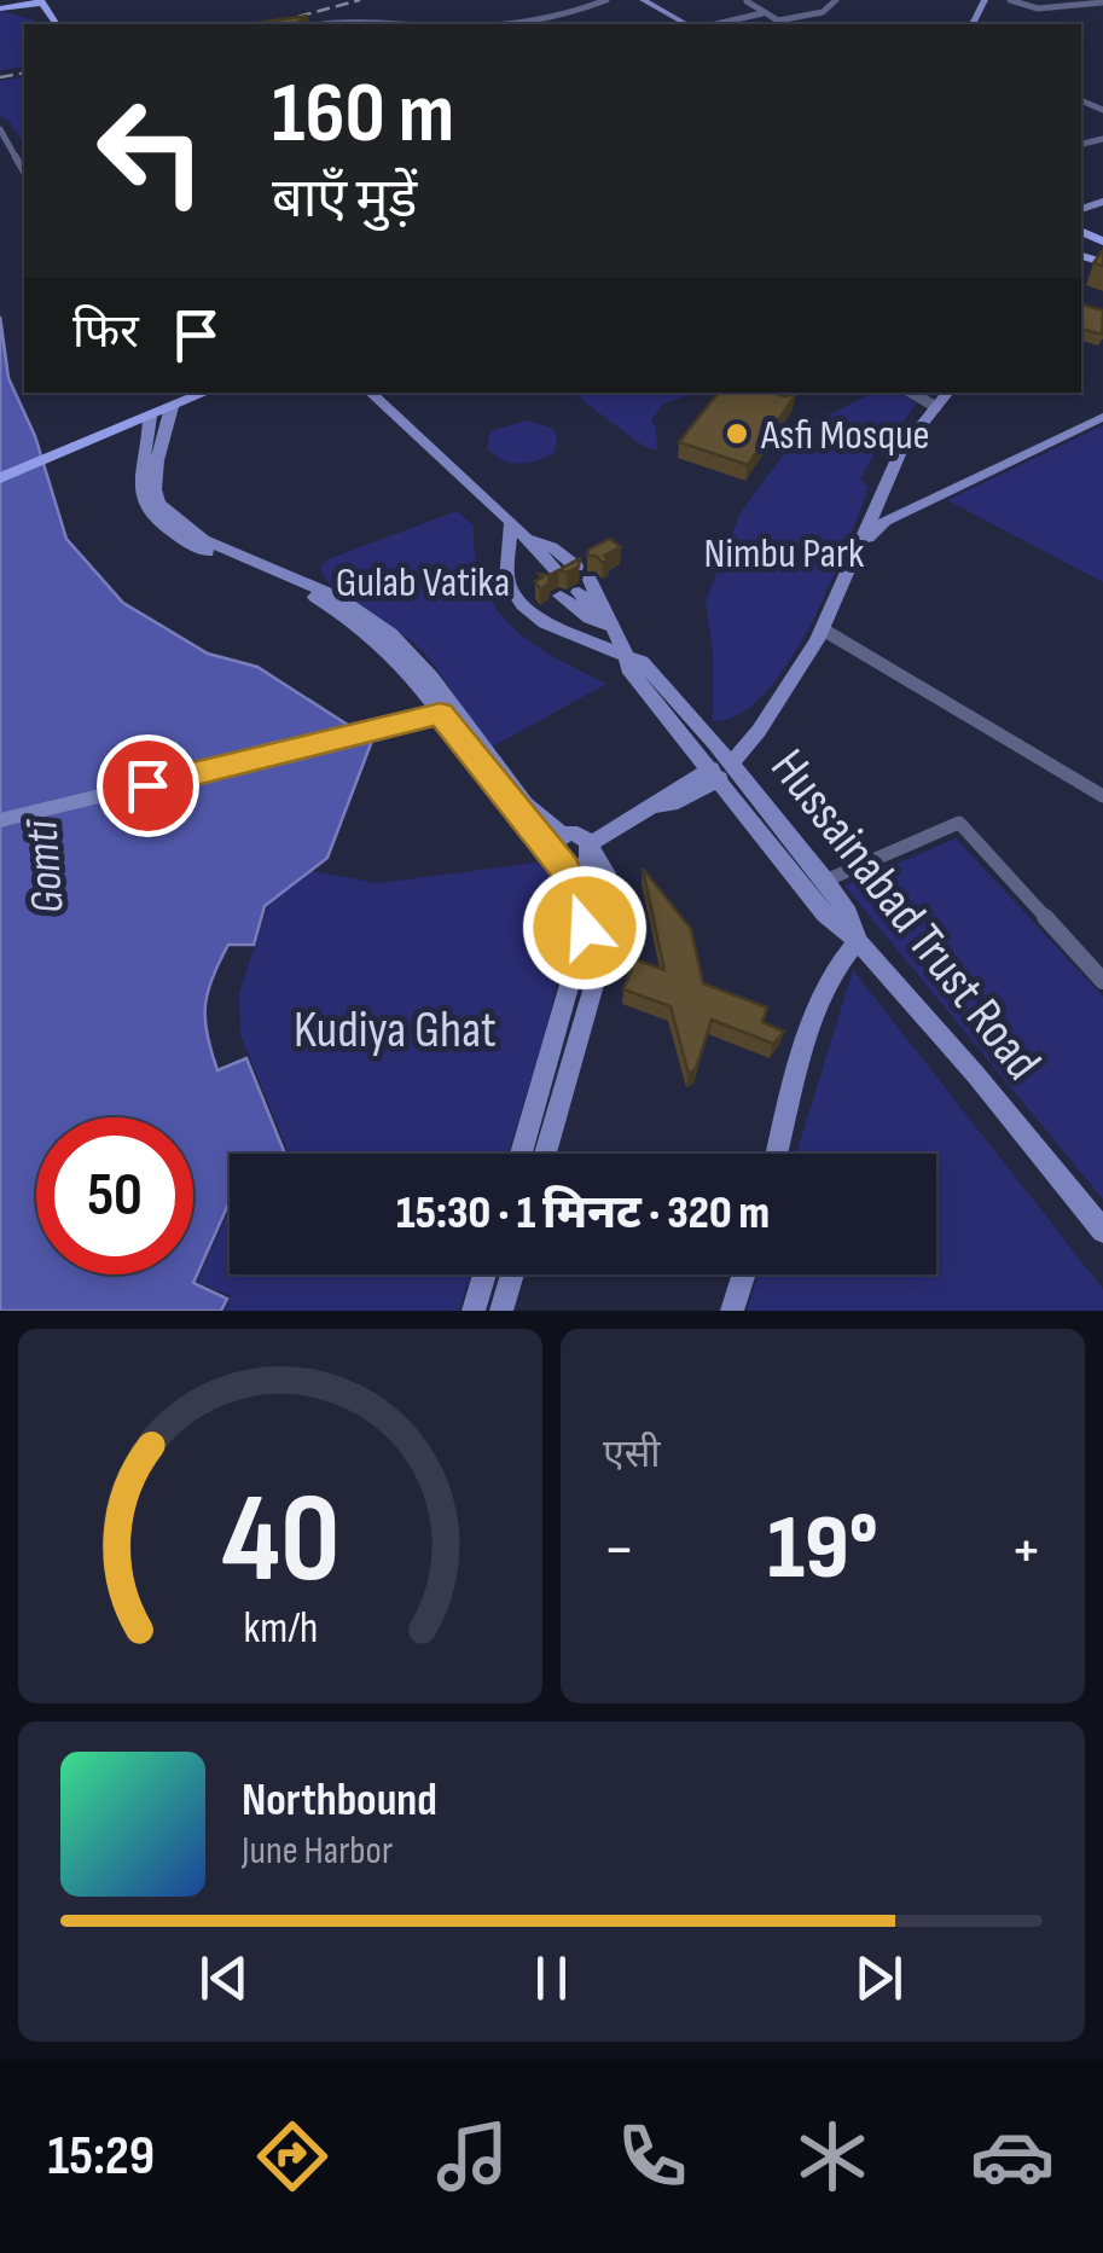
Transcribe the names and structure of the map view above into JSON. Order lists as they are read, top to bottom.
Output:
{
  "streets": {
    "street": ["Hussainabad Trust Road"]
  },
  "water": ["Gomtī"],
  "parks": ["Nimbu Park", "Gulab Vatika", "Kudiya Ghat"],
  "places": ["Asfi Mosque"],
  "page": {
    "turn": ["160 m", "बाएँ मुड़ें"],
    "then": "फिर",
    "limit": "50",
    "trip": "15:30 · 1 मिनट · 320 m",
    "tile": "एसी",
    "heat": ["−", "19°", "+"],
    "song": ["Northbound", "June Harbor"],
    "tabs": "15:29",
    "gauge": ["40", "km/h"]
  }
}
